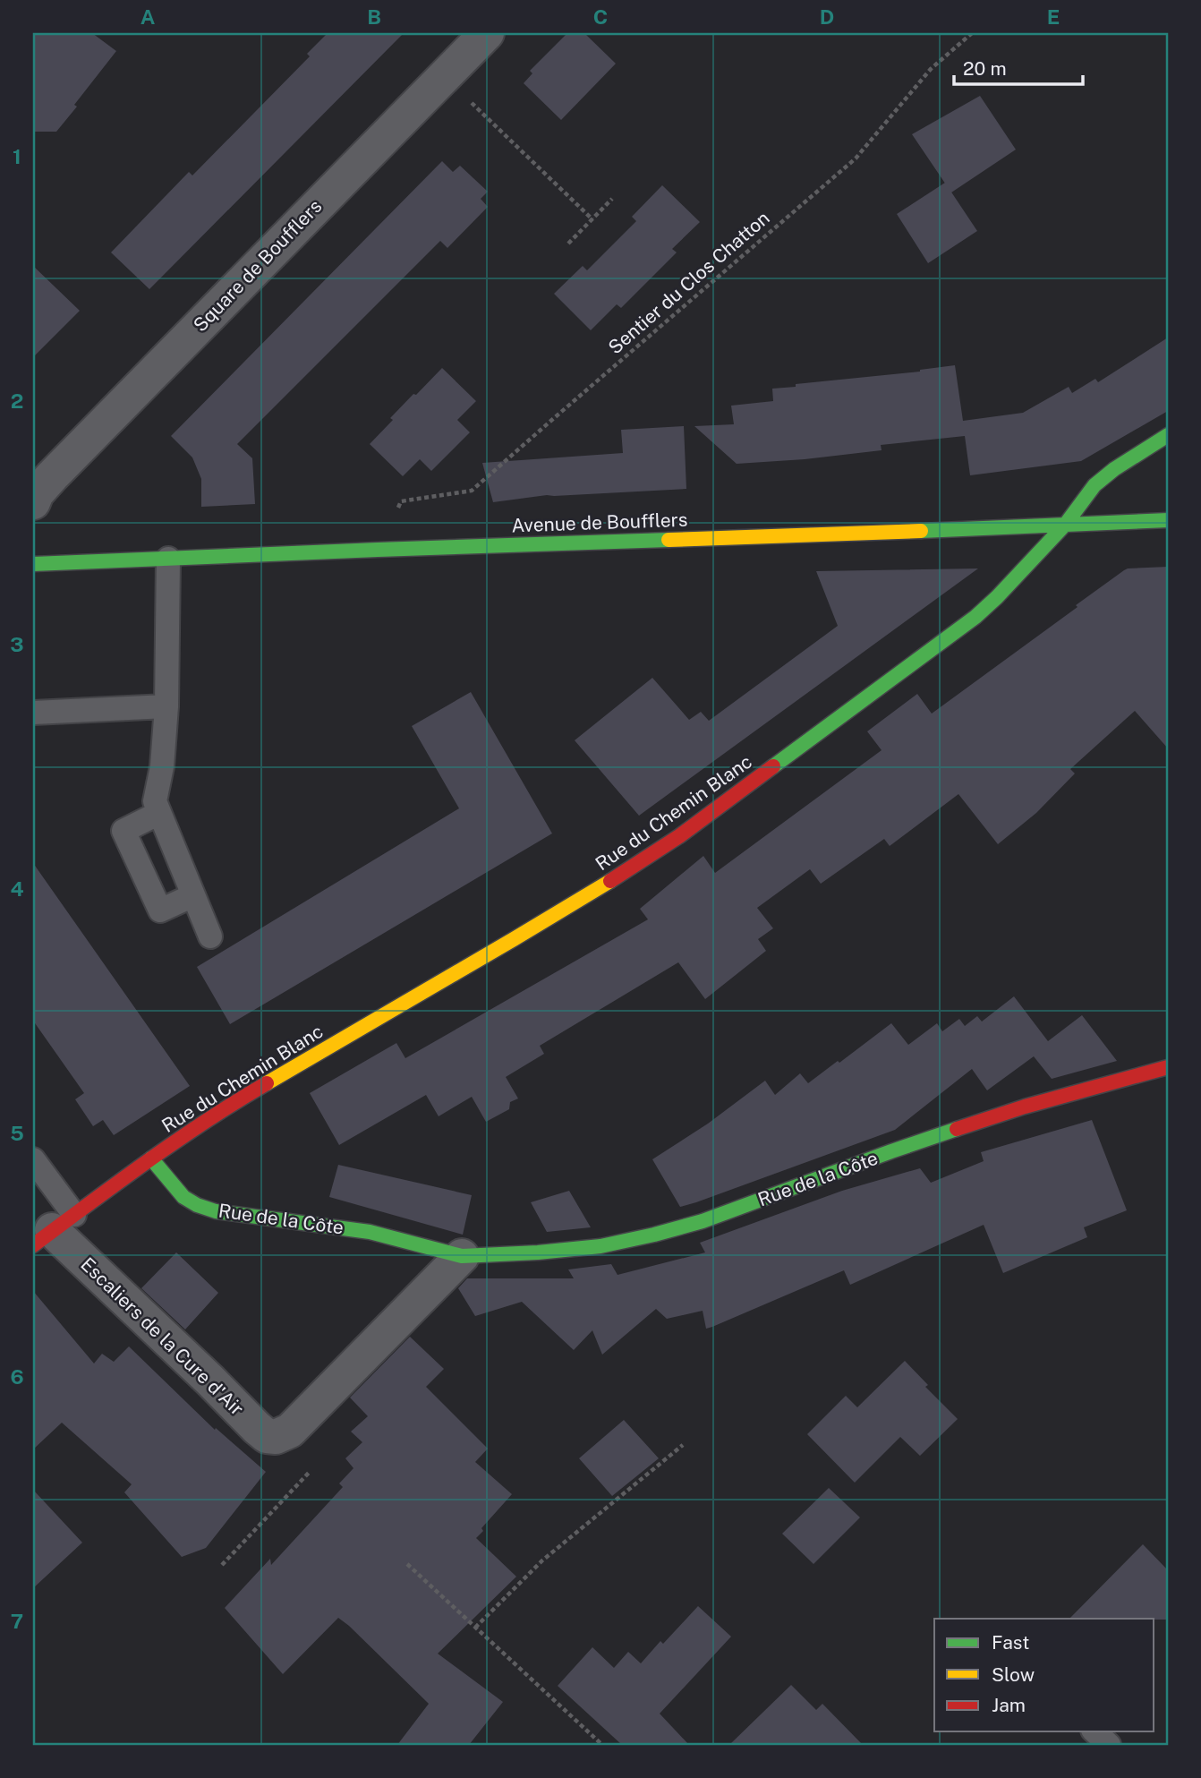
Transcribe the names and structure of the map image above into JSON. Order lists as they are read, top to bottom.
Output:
{
  "streets": {
    "street": [
      "Square de Boufflers",
      "Avenue de Boufflers",
      "Rue du Chemin Blanc",
      "Rue de la Côte",
      "Escaliers de la Cure d'Air"
    ],
    "path": ["Sentier du Clos Chatton"]
  },
  "crossings": [
    ["Avenue de Boufflers", "Rue du Chemin Blanc"],
    ["Rue du Chemin Blanc", "Rue de la Côte"],
    ["Rue de la Côte", "Escaliers de la Cure d'Air"]
  ],
  "legend": ["Fast", "Slow", "Jam"],
  "scale_bar": "20 m",
  "grid": {
    "columns": [
      "A",
      "B",
      "C",
      "D",
      "E"
    ],
    "rows": [
      "1",
      "2",
      "3",
      "4",
      "5",
      "6",
      "7"
    ]
  }
}
